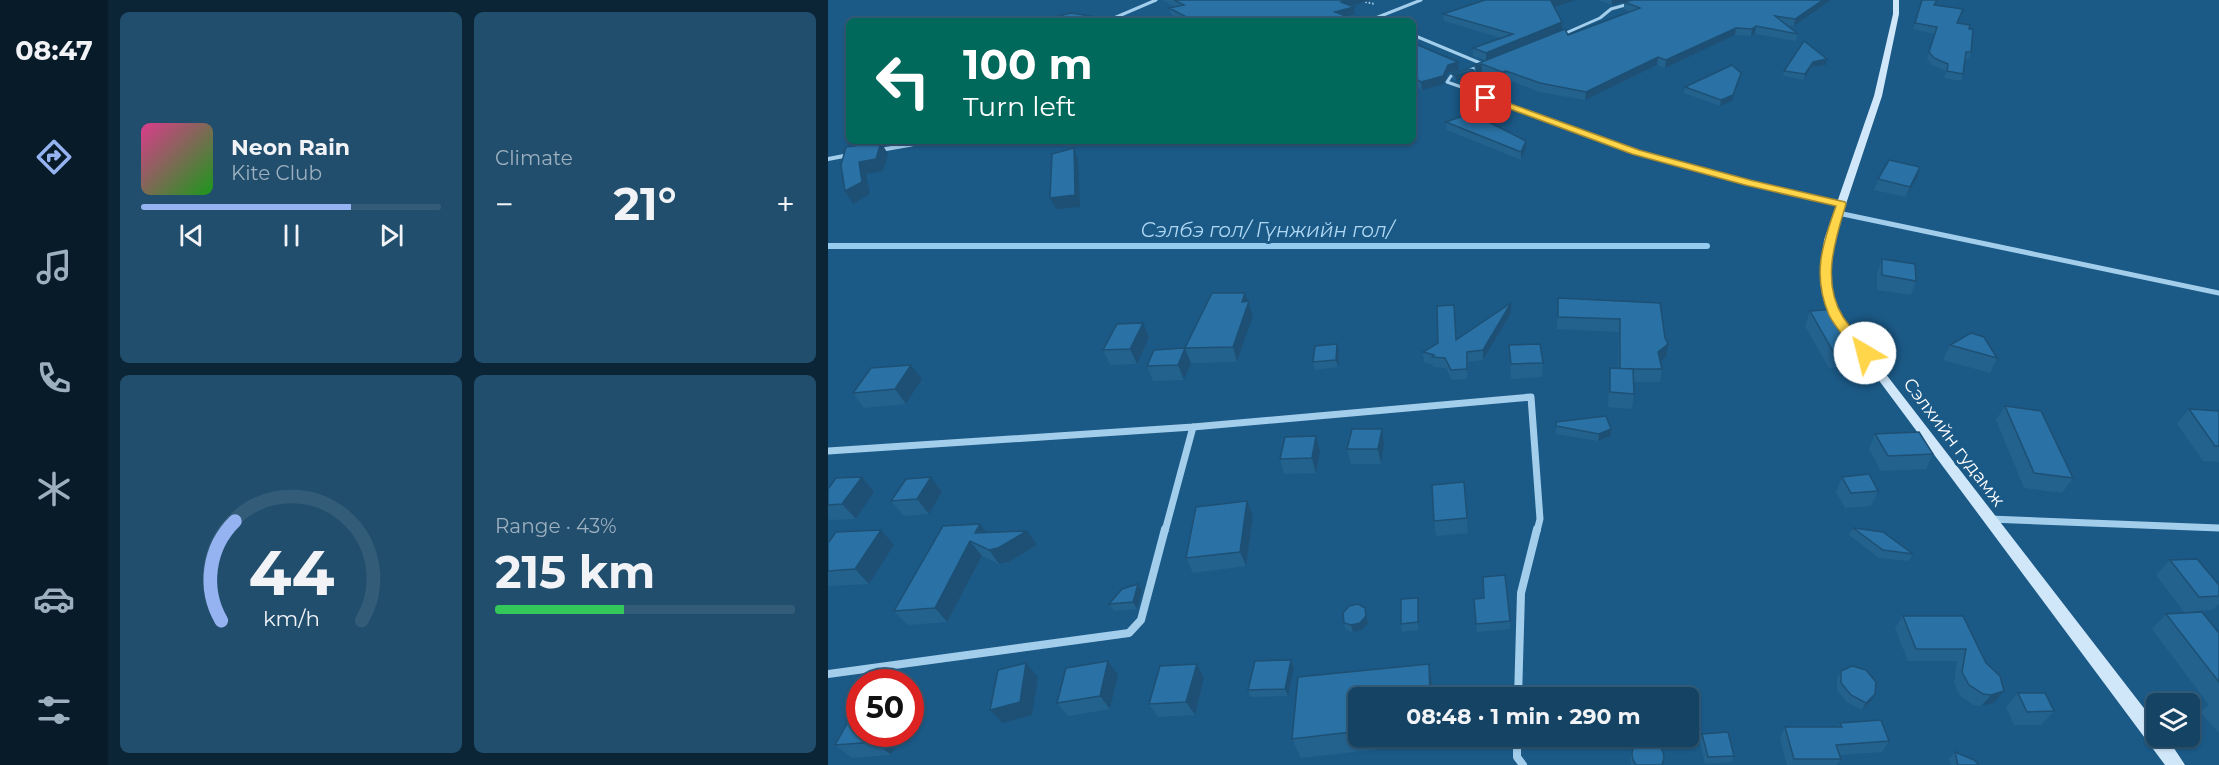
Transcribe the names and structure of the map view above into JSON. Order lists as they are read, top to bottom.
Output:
{
  "streets": {
    "main road": ["Сэлхийн гудамж"]
  },
  "water": ["Сэлбэ гол/ Гүнжийн гол/"],
  "page": {
    "tabs": "08:47",
    "tile": [
      "Climate",
      ["Range · 43%", "215 km"]
    ],
    "turn": ["100 m", "Turn left"],
    "song": ["Neon Rain", "Kite Club"],
    "heat": ["−", "21°", "+"],
    "limit": "50",
    "trip": "08:48 · 1 min · 290 m",
    "gauge": ["44", "km/h"]
  }
}
